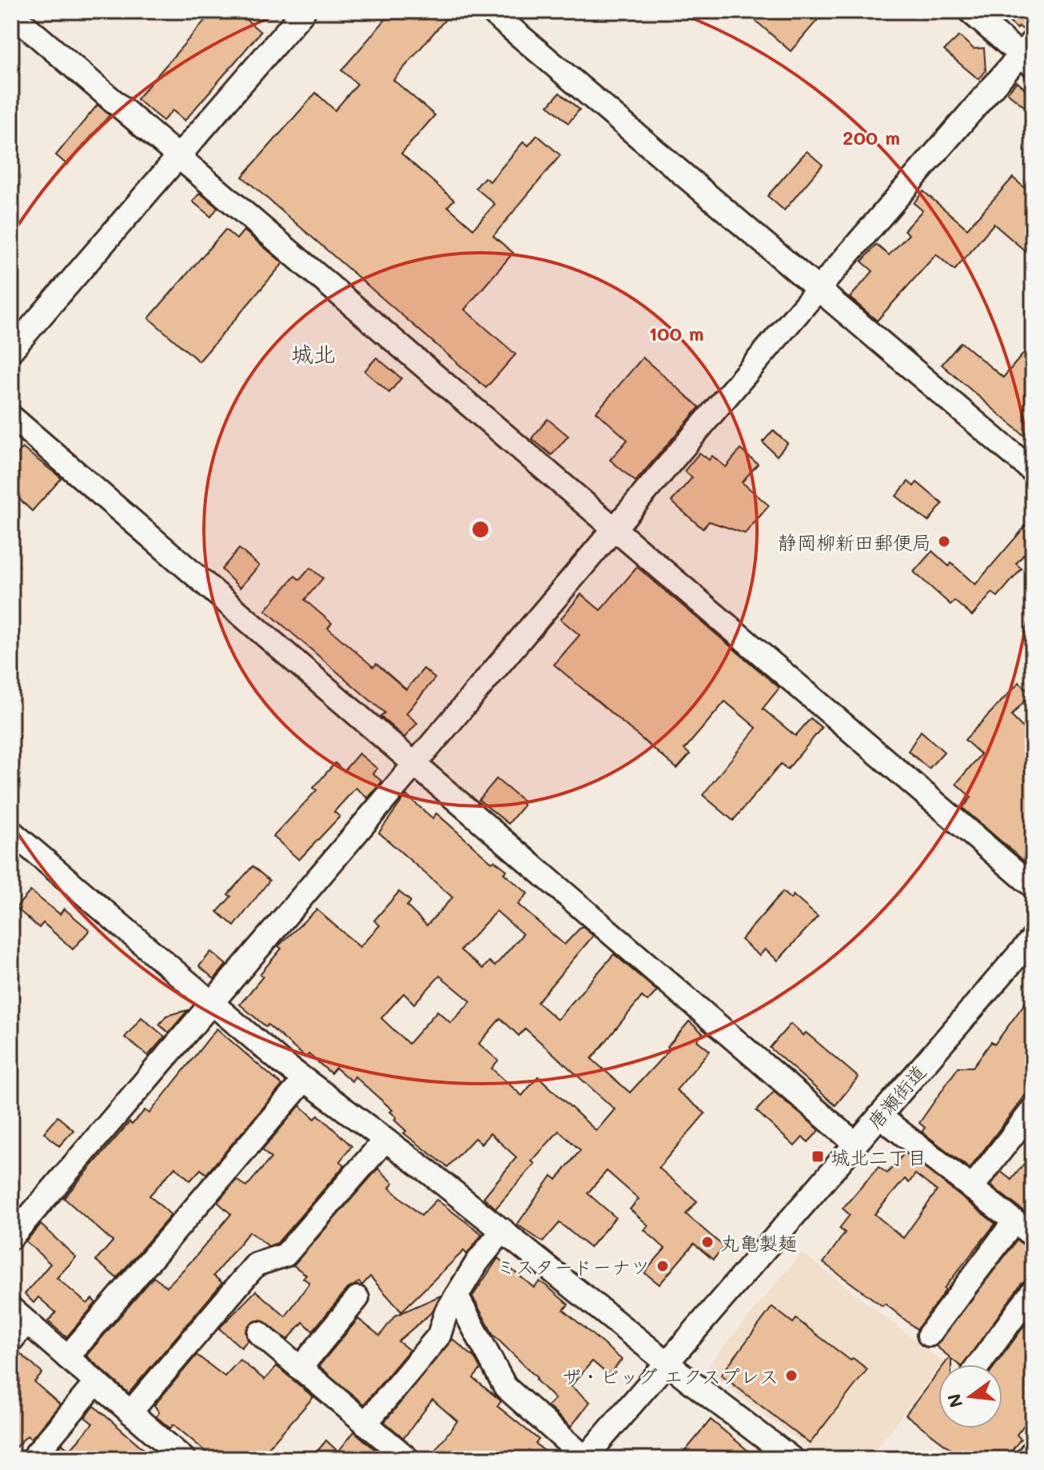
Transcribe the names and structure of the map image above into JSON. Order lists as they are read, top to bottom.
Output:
{
  "streets": {
    "street": ["唐瀬街道"]
  },
  "districts": ["城北"],
  "places": {
    "other": [
      "静岡柳新田郵便局",
      "丸亀製麺",
      "ミスタードーナツ",
      "ザ・ビッグ エクスプレス"
    ],
    "transit": ["城北二丁目"]
  },
  "north": "left",
  "rings": ["200 m", "100 m"]
}
